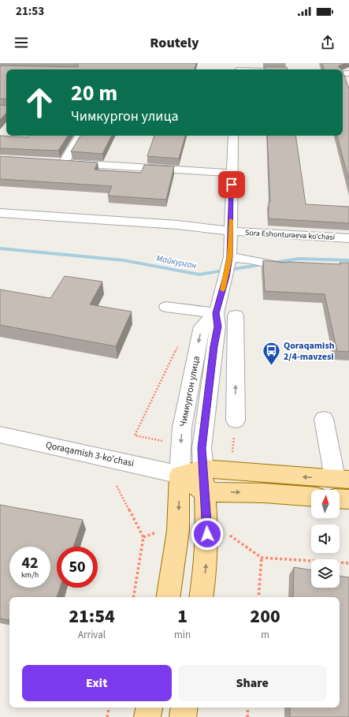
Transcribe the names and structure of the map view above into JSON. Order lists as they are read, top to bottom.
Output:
{
  "streets": {
    "main road": ["Qoraqamish 3-ko'chasi"],
    "street": ["Sora Eshonturaeva ko'chasi", "Чимкургон улица"]
  },
  "crossings": [
    ["Sora Eshonturaeva ko'chasi", "Чимкургон улица"],
    ["Чимкургон улица", "Qoraqamish 3-ko'chasi"]
  ],
  "water": ["Майкурган"],
  "places": {
    "bus stop": ["Qoraqamish 2/4-mavzesi"]
  },
  "north": "top",
  "page": {
    "status": "21:53",
    "header": "Routely",
    "turn": ["20 m", "Чимкургон улица"],
    "speed": "42 km/h",
    "limit": "50",
    "eta": [
      "21:54",
      "Arrival",
      "1",
      "min",
      "200",
      "m"
    ],
    "buttons": ["Exit", "Share"]
  }
}
